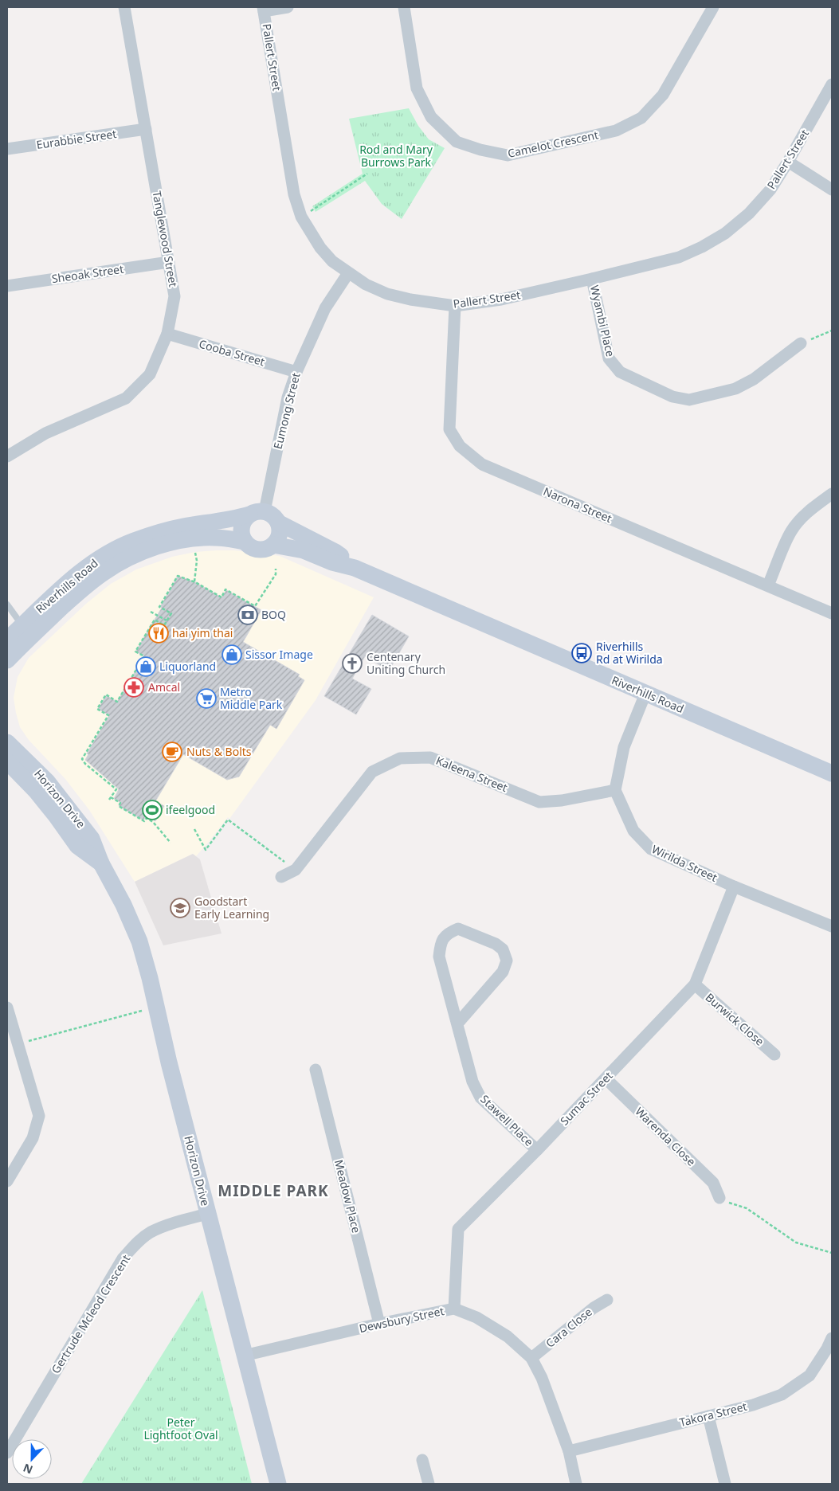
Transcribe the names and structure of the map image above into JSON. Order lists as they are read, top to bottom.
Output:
{
  "streets": {
    "street": [
      "Pallert Street",
      "Eurabbie Street",
      "Camelot Crescent",
      "Tanglewood Street",
      "Sheoak Street",
      "Wyambi Place",
      "Cooba Street",
      "Eumong Street",
      "Narona Street",
      "Riverhills Road",
      "Kaleena Street",
      "Horizon Drive",
      "Wirilda Street",
      "Burwick Close",
      "Sumac Street",
      "Stawell Place",
      "Warenda Close",
      "Meadow Place",
      "Gertrude Mcleod Crescent",
      "Dewsbury Street",
      "Cara Close",
      "Takora Street"
    ]
  },
  "crossings": [
    ["Pallert Street", "Wyambi Place"],
    ["Pallert Street", "Eumong Street"],
    ["Pallert Street", "Narona Street"],
    ["Eurabbie Street", "Tanglewood Street"],
    ["Tanglewood Street", "Sheoak Street"],
    ["Tanglewood Street", "Cooba Street"],
    ["Cooba Street", "Eumong Street"],
    ["Eumong Street", "Riverhills Road"],
    ["Kaleena Street", "Wirilda Street"],
    ["Horizon Drive", "Gertrude Mcleod Crescent"],
    ["Horizon Drive", "Dewsbury Street"],
    ["Wirilda Street", "Sumac Street"],
    ["Burwick Close", "Sumac Street"],
    ["Sumac Street", "Stawell Place"],
    ["Sumac Street", "Warenda Close"],
    ["Sumac Street", "Dewsbury Street"],
    ["Meadow Place", "Dewsbury Street"],
    ["Dewsbury Street", "Cara Close"],
    ["Dewsbury Street", "Takora Street"]
  ],
  "districts": ["MIDDLE PARK"],
  "parks": ["Rod and Mary Burrows Park", "Peter Lightfoot Oval"],
  "places": {
    "bank": ["BOQ"],
    "restaurant": ["hai yim thai"],
    "bus stop": ["Riverhills Rd at Wirilda"],
    "shop": ["Sissor Image", "Liquorland"],
    "church": ["Centenary Uniting Church"],
    "pharmacy": ["Amcal"],
    "supermarket": ["Metro Middle Park"],
    "cafe": ["Nuts & Bolts"],
    "sports": ["ifeelgood"],
    "school or university": ["Goodstart Early Learning"]
  },
  "north": "bottom"
}
